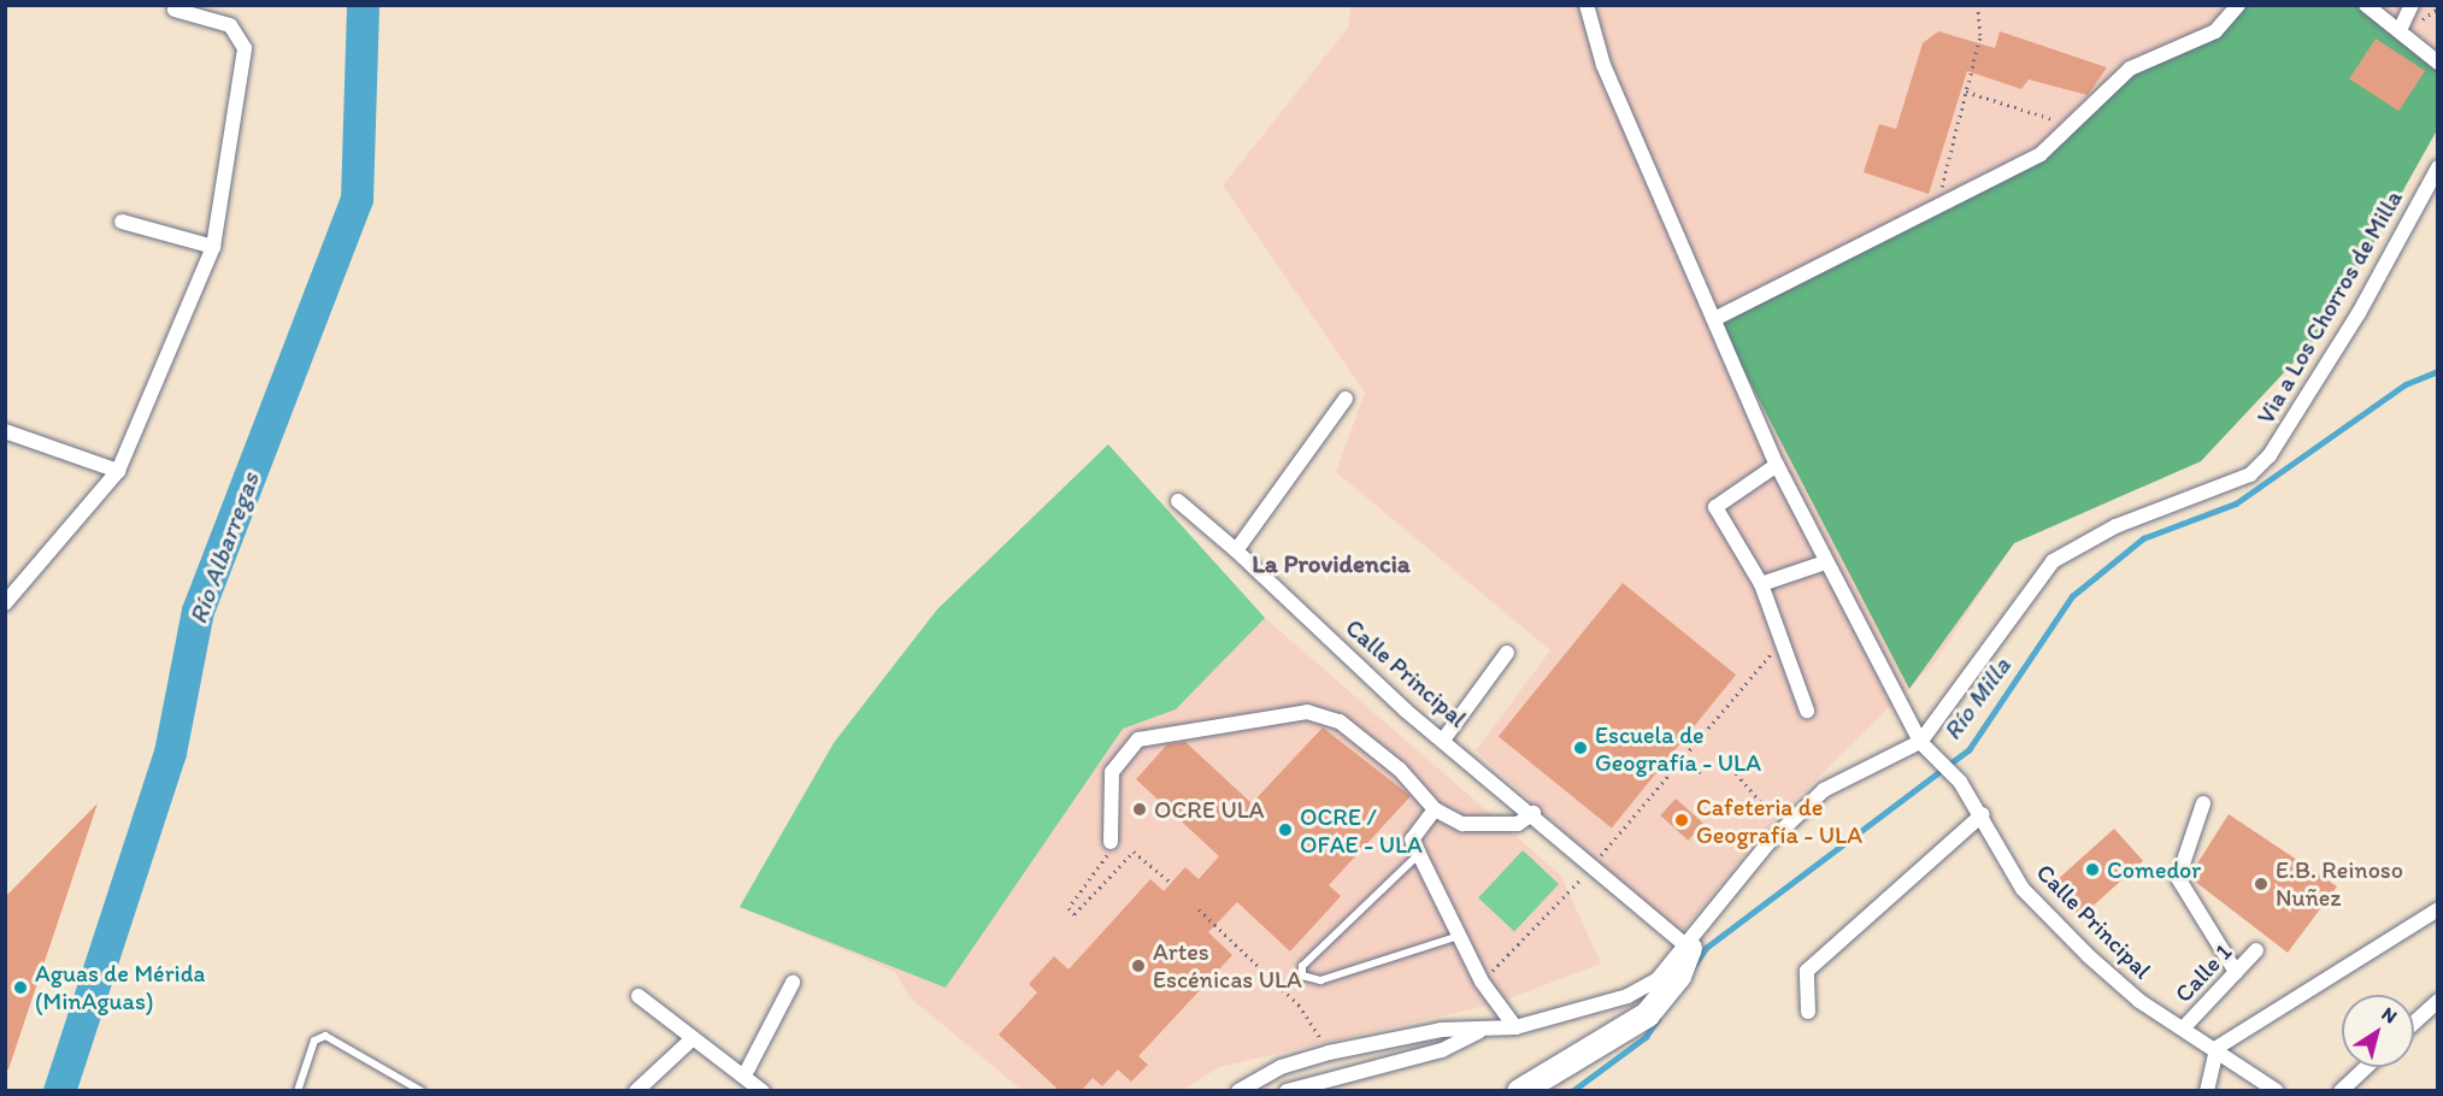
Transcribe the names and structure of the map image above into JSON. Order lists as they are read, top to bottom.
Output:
{
  "streets": {
    "street": ["Via a Los Chorros de Milla", "Calle Principal", "Calle 1"]
  },
  "crossings": [
    ["Via a Los Chorros de Milla", "Calle Principal"],
    ["Calle Principal", "Calle 1"]
  ],
  "districts": ["La Providencia"],
  "water": ["Río Albarregas", "Río Milla"],
  "places": [
    "Escuela de Geografía - ULA",
    "OCRE ULA",
    "Cafeteria de Geografía - ULA",
    "OCRE / OFAE - ULA",
    "Comedor",
    "E.B. Reinoso Nuñez",
    "Artes Escénicas ULA",
    "Aguas de Mérida (MinAguas)"
  ],
  "north": "top right"
}
